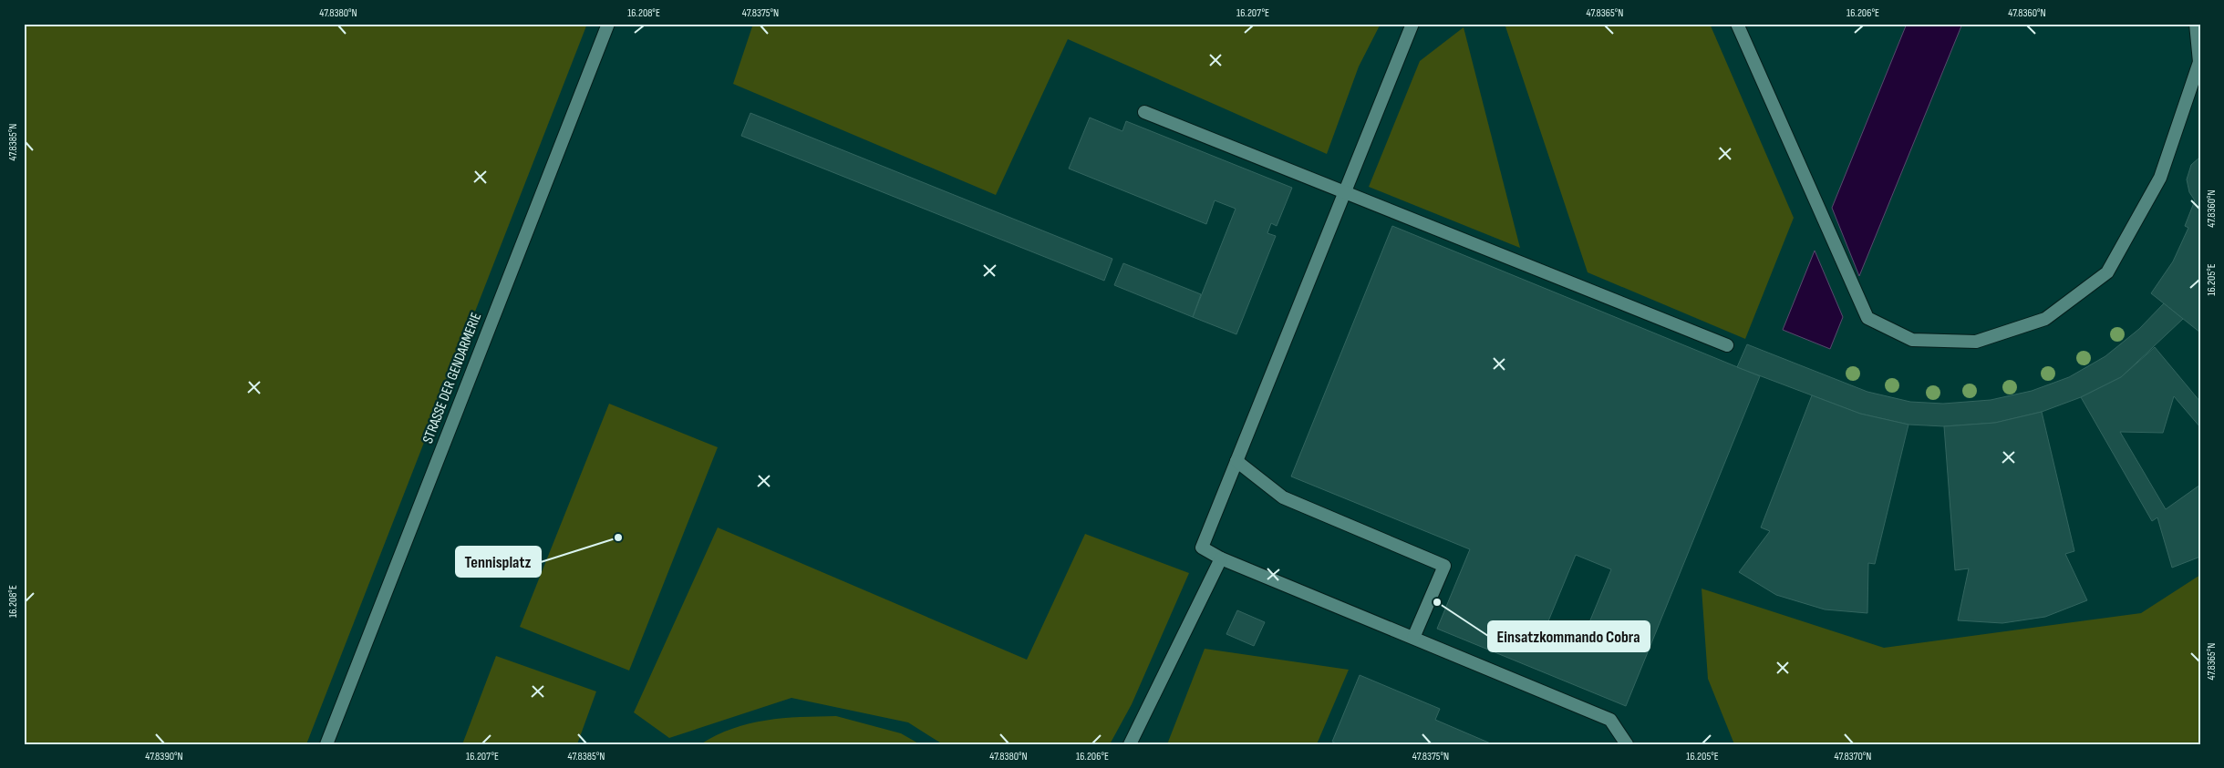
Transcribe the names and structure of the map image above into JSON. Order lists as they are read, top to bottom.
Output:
{
  "streets": {
    "street": ["STRASSE DER GENDARMERIE"]
  },
  "places": ["Tennisplatz", "Einsatzkommando Cobra"],
  "coordinates": [
    "47.8380°N",
    "16.208°E",
    "47.8375°N",
    "16.207°E",
    "47.8365°N",
    "16.206°E",
    "47.8360°N",
    "47.8385°N",
    "16.205°E",
    "47.8390°N",
    "47.8370°N"
  ]
}
